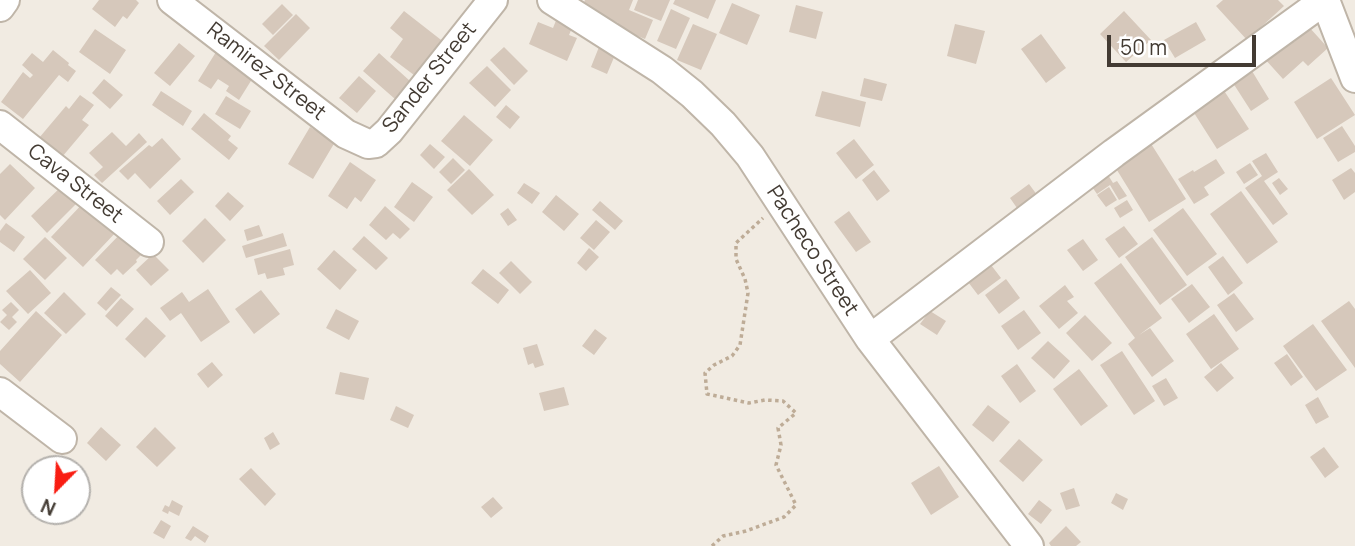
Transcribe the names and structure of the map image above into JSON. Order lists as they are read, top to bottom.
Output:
{
  "streets": {
    "street": [
      "Ramirez Street",
      "Sander Street",
      "Cava Street",
      "Pacheco Street"
    ]
  },
  "crossings": [
    ["Ramirez Street", "Sander Street"]
  ],
  "scale_bar": "50 m",
  "north": "bottom left"
}
